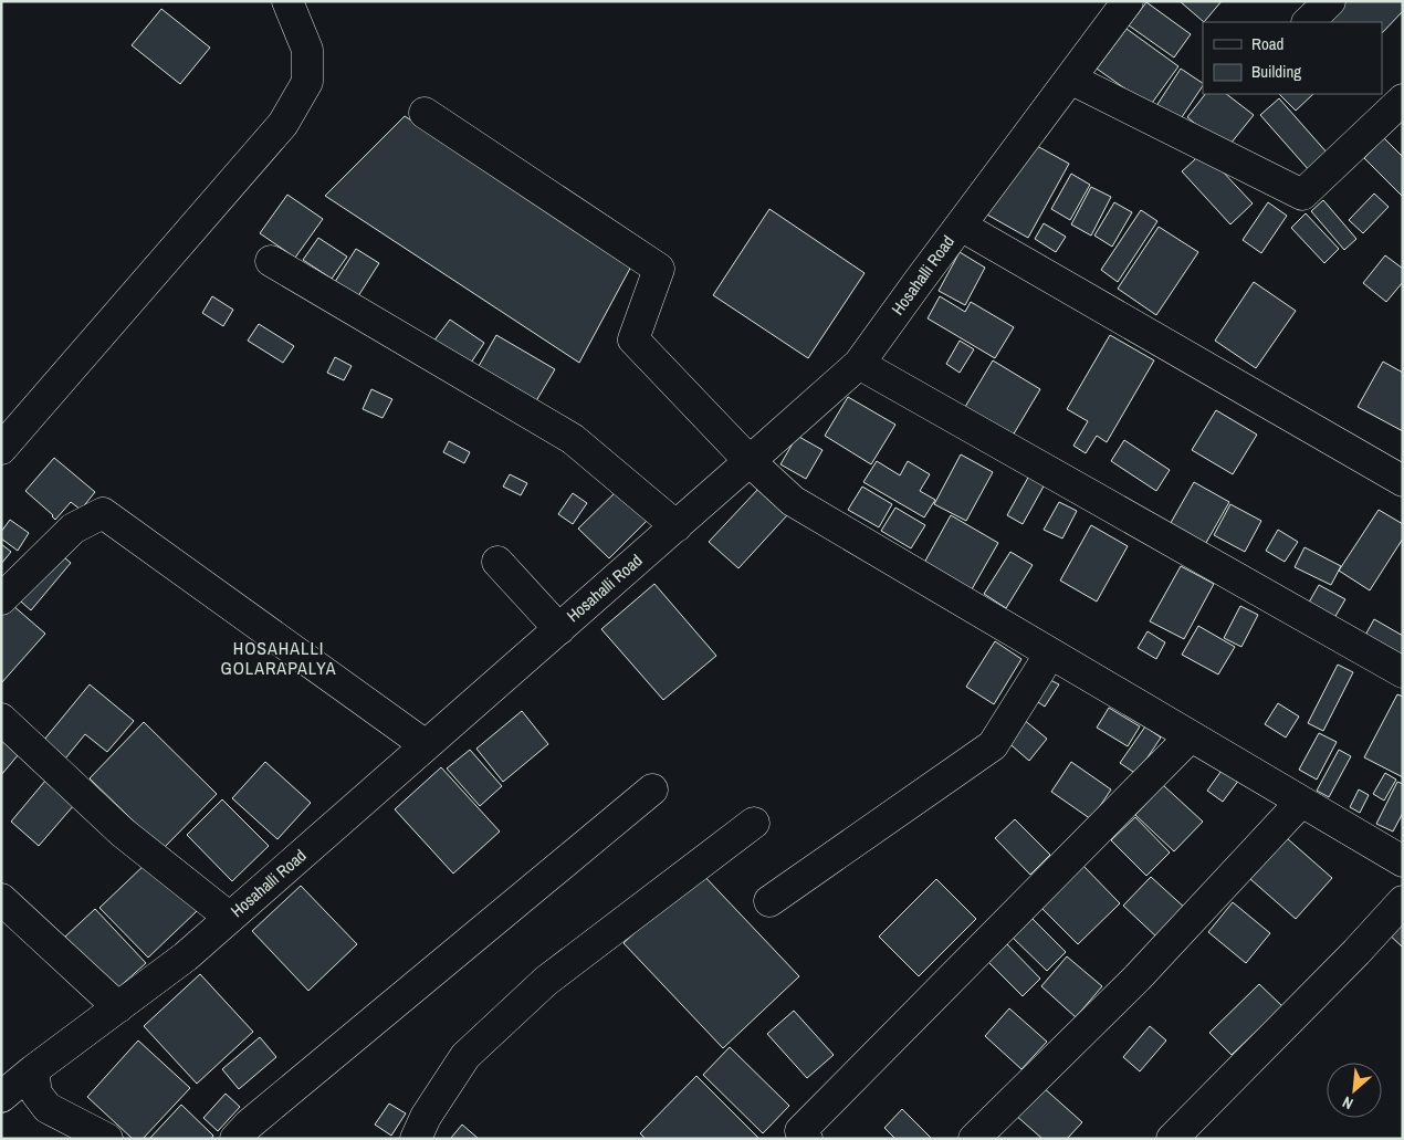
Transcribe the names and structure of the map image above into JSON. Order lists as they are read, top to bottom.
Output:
{
  "streets": {
    "street": ["Hosahalli Road"]
  },
  "districts": ["HOSAHALLI GOLARAPALYA"],
  "legend": ["Road", "Building"],
  "north": "bottom left"
}
